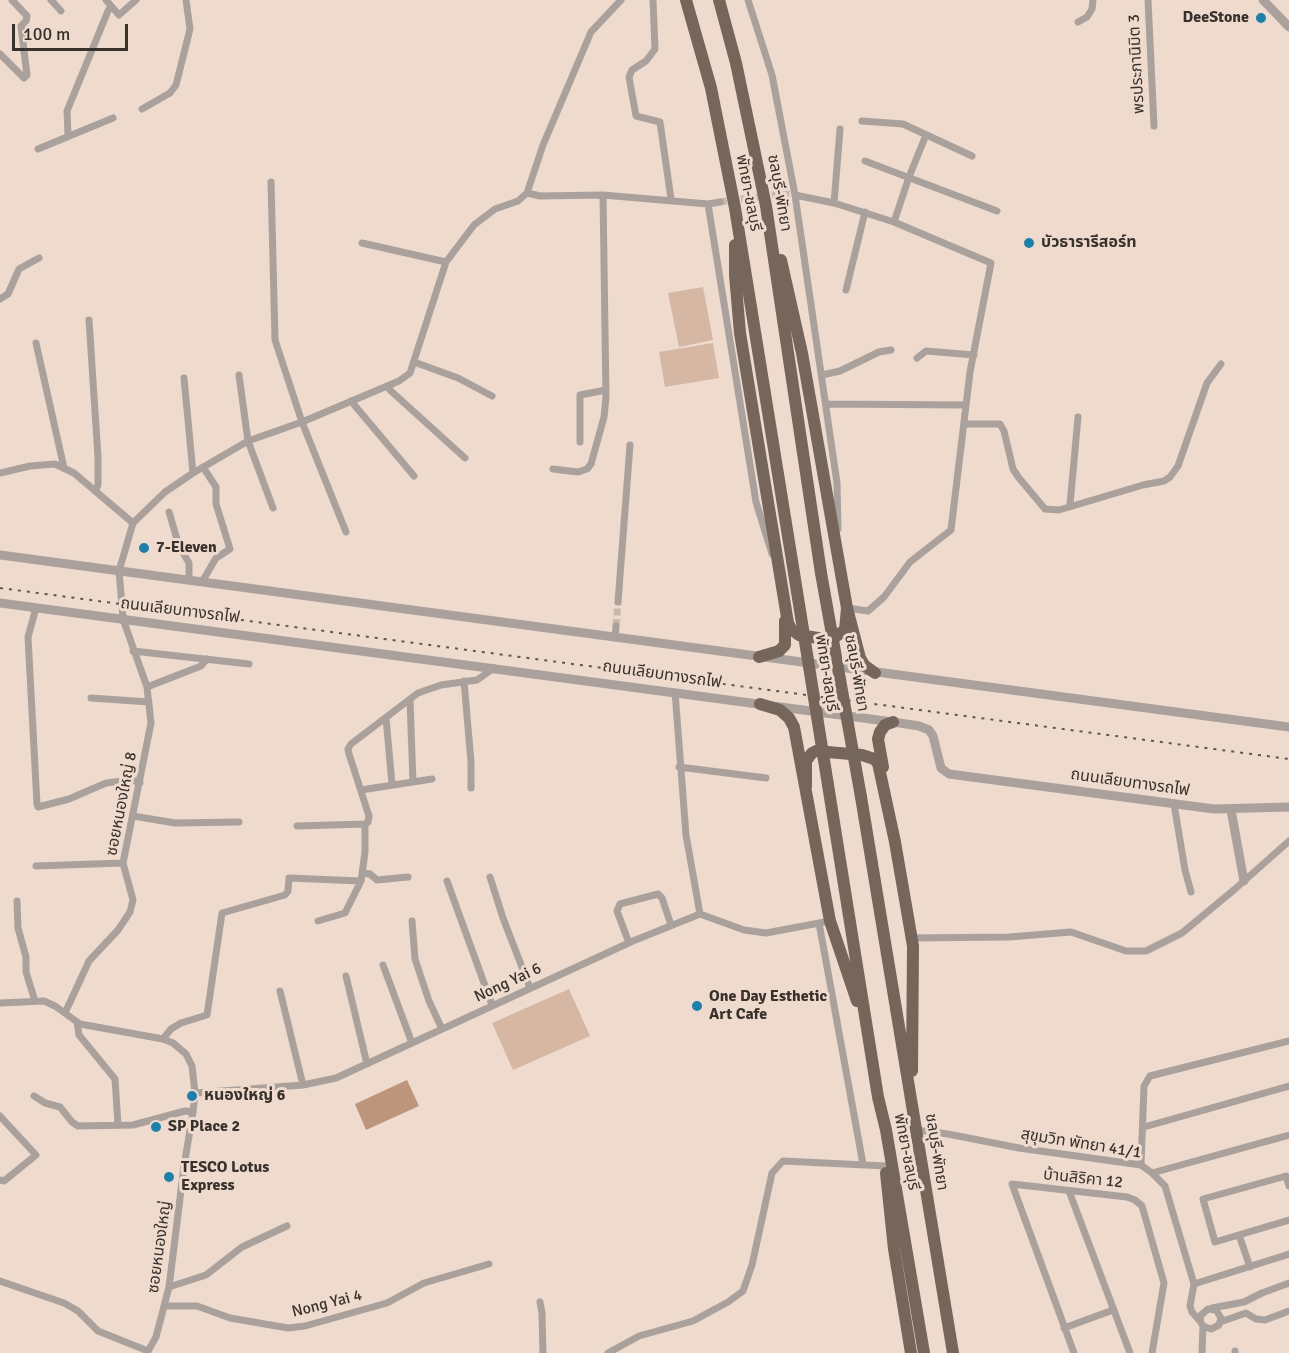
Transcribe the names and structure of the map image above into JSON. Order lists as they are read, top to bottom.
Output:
{
  "streets": {
    "highway": ["พัทยา-ชลบุรี", "ชลบุรี-พัทยา"],
    "street": [
      "พรประภานิมิต 3",
      "ถนนเลียบทางรถไฟ",
      "ซอยหนองใหญ่ 8",
      "Nong Yai 6",
      "สุขุมวิท พัทยา 41/1",
      "บ้านสิริคา 12",
      "ซอยหนองใหญ่",
      "Nong Yai 4"
    ]
  },
  "crossings": [
    ["ชลบุรี-พัทยา", "สุขุมวิท พัทยา 41/1"],
    ["ถนนเลียบทางรถไฟ", "ซอยหนองใหญ่ 8"],
    ["ซอยหนองใหญ่ 8", "ซอยหนองใหญ่"],
    ["Nong Yai 6", "ซอยหนองใหญ่"],
    ["ซอยหนองใหญ่", "Nong Yai 4"]
  ],
  "places": [
    "DeeStone",
    "บัวธารารีสอร์ท",
    "7-Eleven",
    "One Day Esthetic Art Cafe",
    "หนองใหญ่ 6",
    "SP Place 2",
    "TESCO Lotus Express"
  ],
  "scale_bar": "100 m"
}
